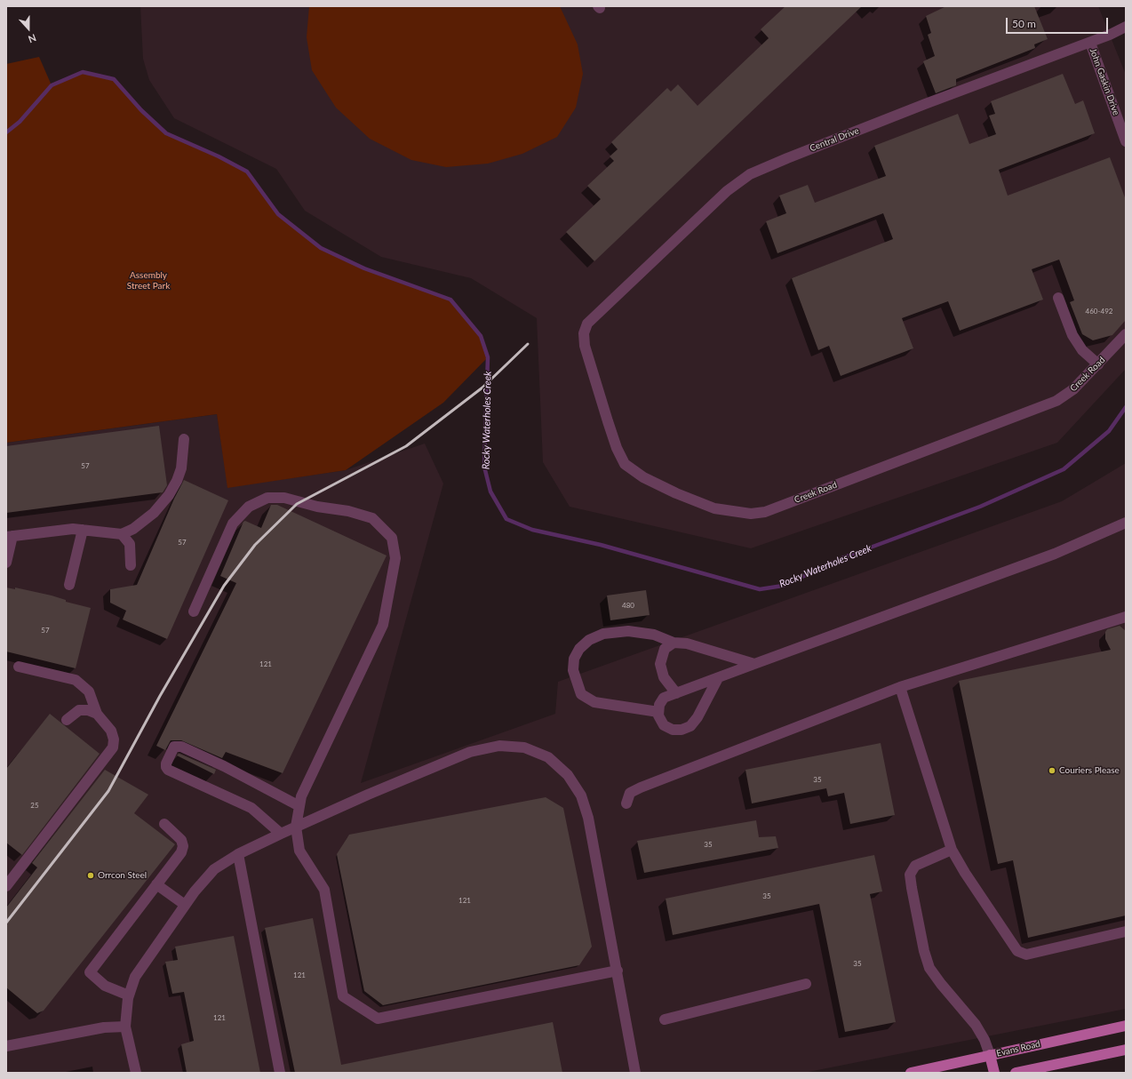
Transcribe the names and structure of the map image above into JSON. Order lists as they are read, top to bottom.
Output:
{
  "streets": {
    "main road": ["Evans Road"],
    "lane": ["John Gaskin Drive", "Central Drive", "Creek Road"]
  },
  "crossings": [
    ["John Gaskin Drive", "Central Drive"],
    ["Central Drive", "Creek Road"]
  ],
  "water": ["Rocky Waterholes Creek"],
  "parks": ["Assembly Street Park"],
  "places": ["Couriers Please", "Orrcon Steel"],
  "house_numbers": [
    "460-492",
    "57",
    "57",
    "480",
    "57",
    "121",
    "35",
    "25",
    "35",
    "35",
    "121",
    "35",
    "121",
    "121"
  ],
  "scale_bar": "50 m",
  "north": "bottom"
}
